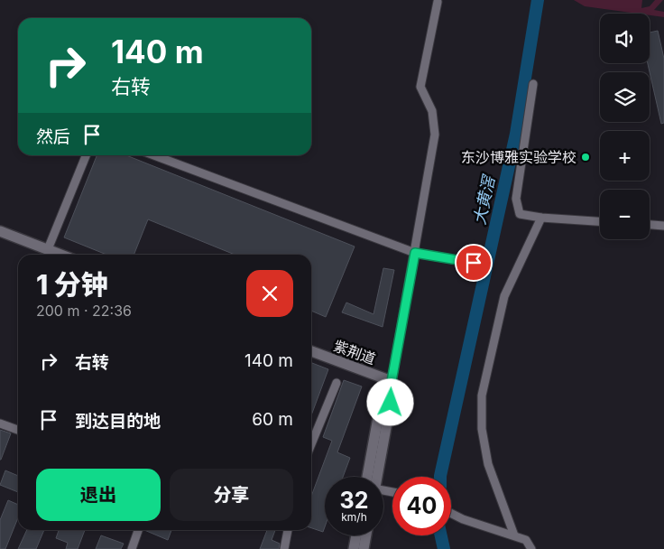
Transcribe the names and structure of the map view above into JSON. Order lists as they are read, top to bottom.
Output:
{
  "streets": {
    "street": ["紫荆道"]
  },
  "water": ["大黄滘"],
  "places": ["东沙博雅实验学校"],
  "page": {
    "map_buttons": ["+", "−"],
    "turn": ["140 m", "右转"],
    "then": "然后",
    "heading": ["1 分钟", "200 m · 22:36"],
    "list": [
      {
        "name": "右转",
        "value": "140 m"
      },
      {
        "name": "到达目的地",
        "value": "60 m"
      }
    ],
    "buttons": ["退出", "分享"],
    "speed": "32 km/h",
    "limit": "40"
  }
}
